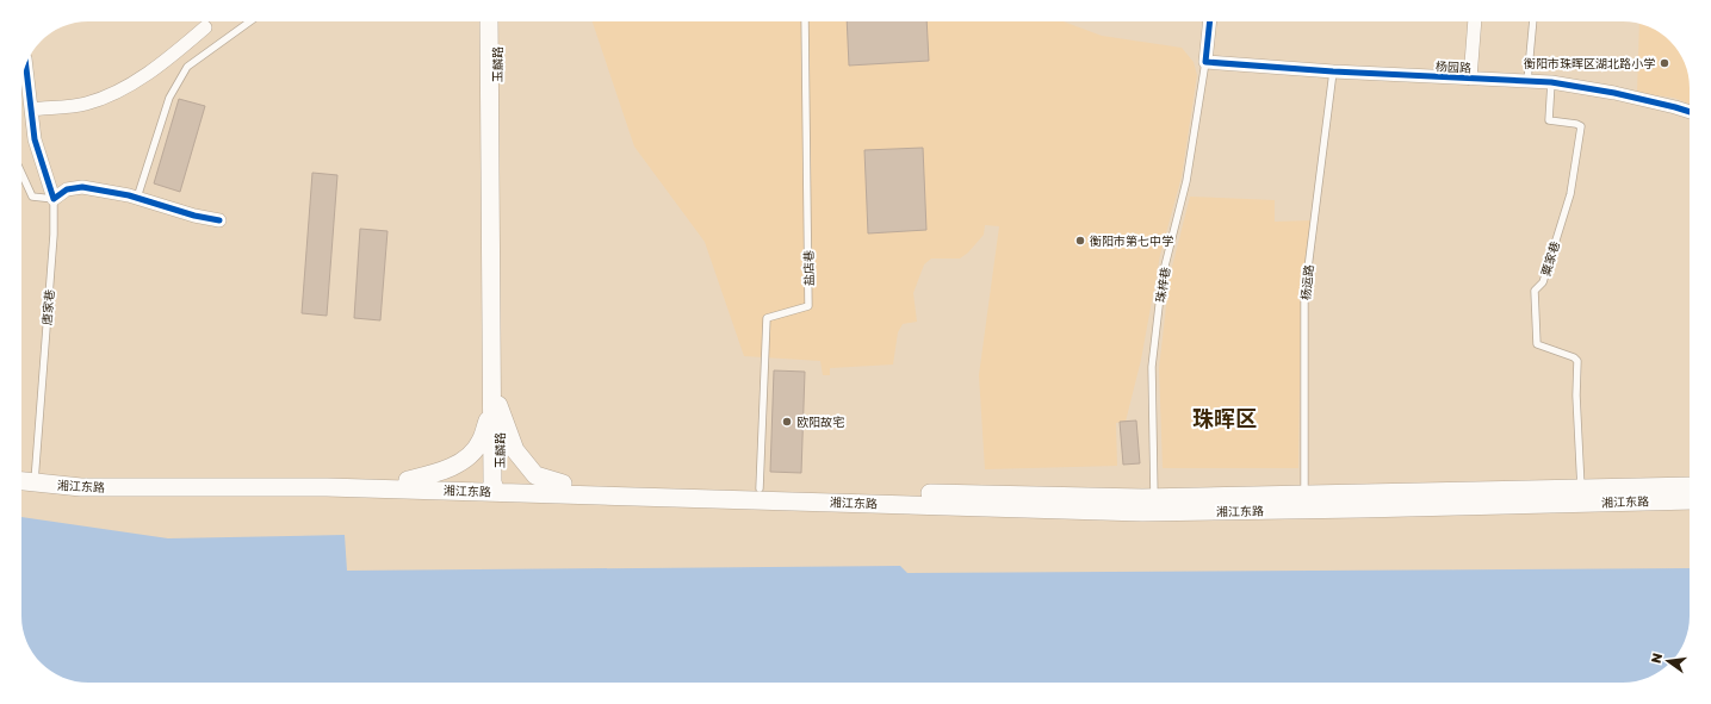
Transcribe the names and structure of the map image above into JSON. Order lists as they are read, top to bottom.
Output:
{
  "streets": {
    "main road": ["玉麟路", "湘江东路"],
    "street": ["杨园路", "珠梓巷"],
    "lane": [
      "粟家巷",
      "盐店巷",
      "杨运路",
      "唐家巷"
    ]
  },
  "crossings": [
    ["玉麟路", "湘江东路"],
    ["杨园路", "粟家巷"],
    ["杨园路", "杨运路"],
    ["杨园路", "珠梓巷"],
    ["粟家巷", "湘江东路"],
    ["盐店巷", "湘江东路"],
    ["杨运路", "湘江东路"],
    ["珠梓巷", "湘江东路"],
    ["唐家巷", "湘江东路"]
  ],
  "districts": ["珠晖区"],
  "places": ["衡阳市珠晖区湖北路小学", "衡阳市第七中学", "欧阳故宅"],
  "north": "left"
}
